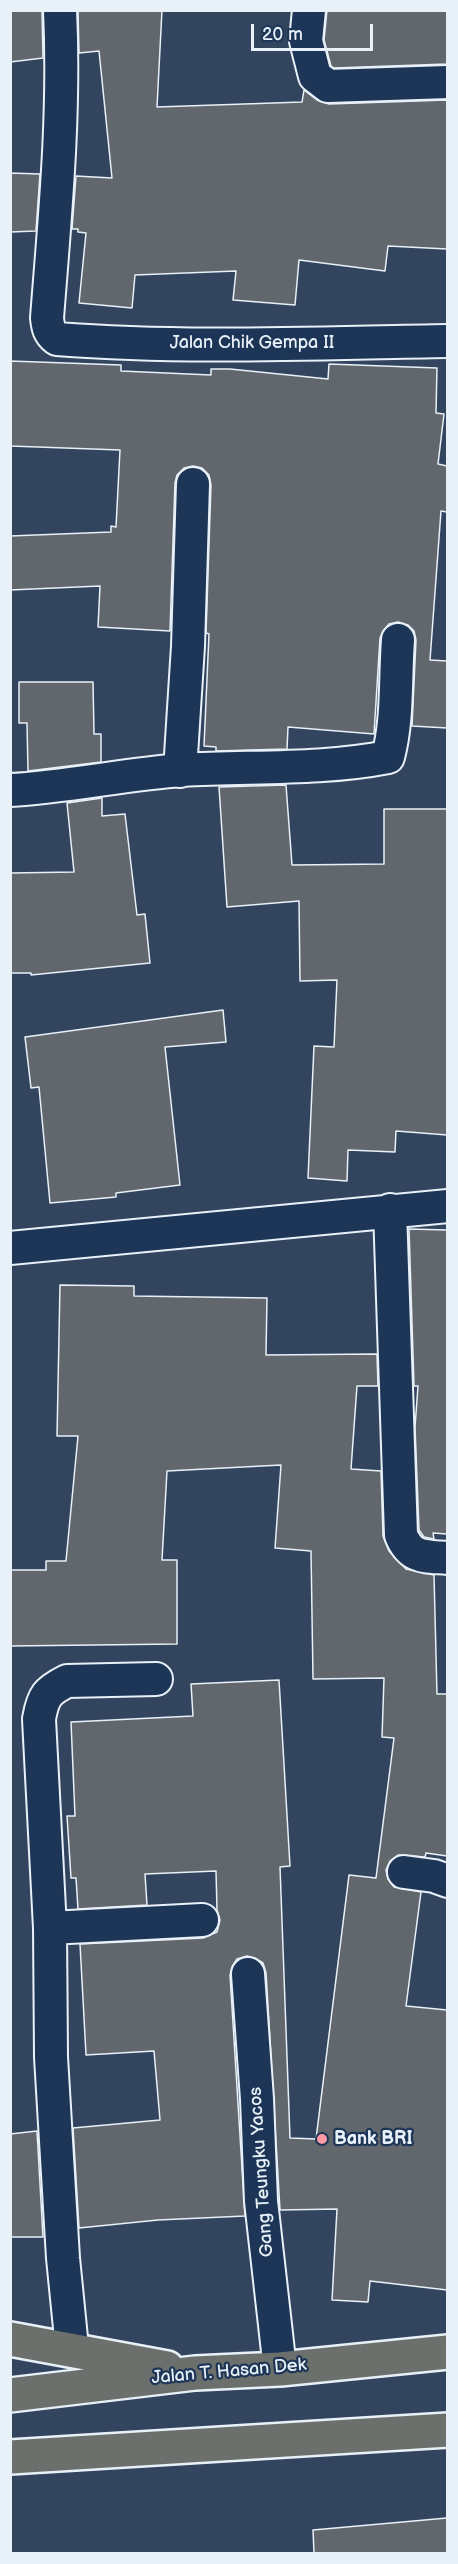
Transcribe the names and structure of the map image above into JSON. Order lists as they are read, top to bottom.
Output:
{
  "streets": {
    "main road": ["Jalan T. Hasan Dek"],
    "street": ["Jalan Chik Gempa II", "Gang Teungku Yacos"]
  },
  "crossings": [
    ["Gang Teungku Yacos", "Jalan T. Hasan Dek"]
  ],
  "places": ["Bank BRI"],
  "scale_bar": "20 m"
}
